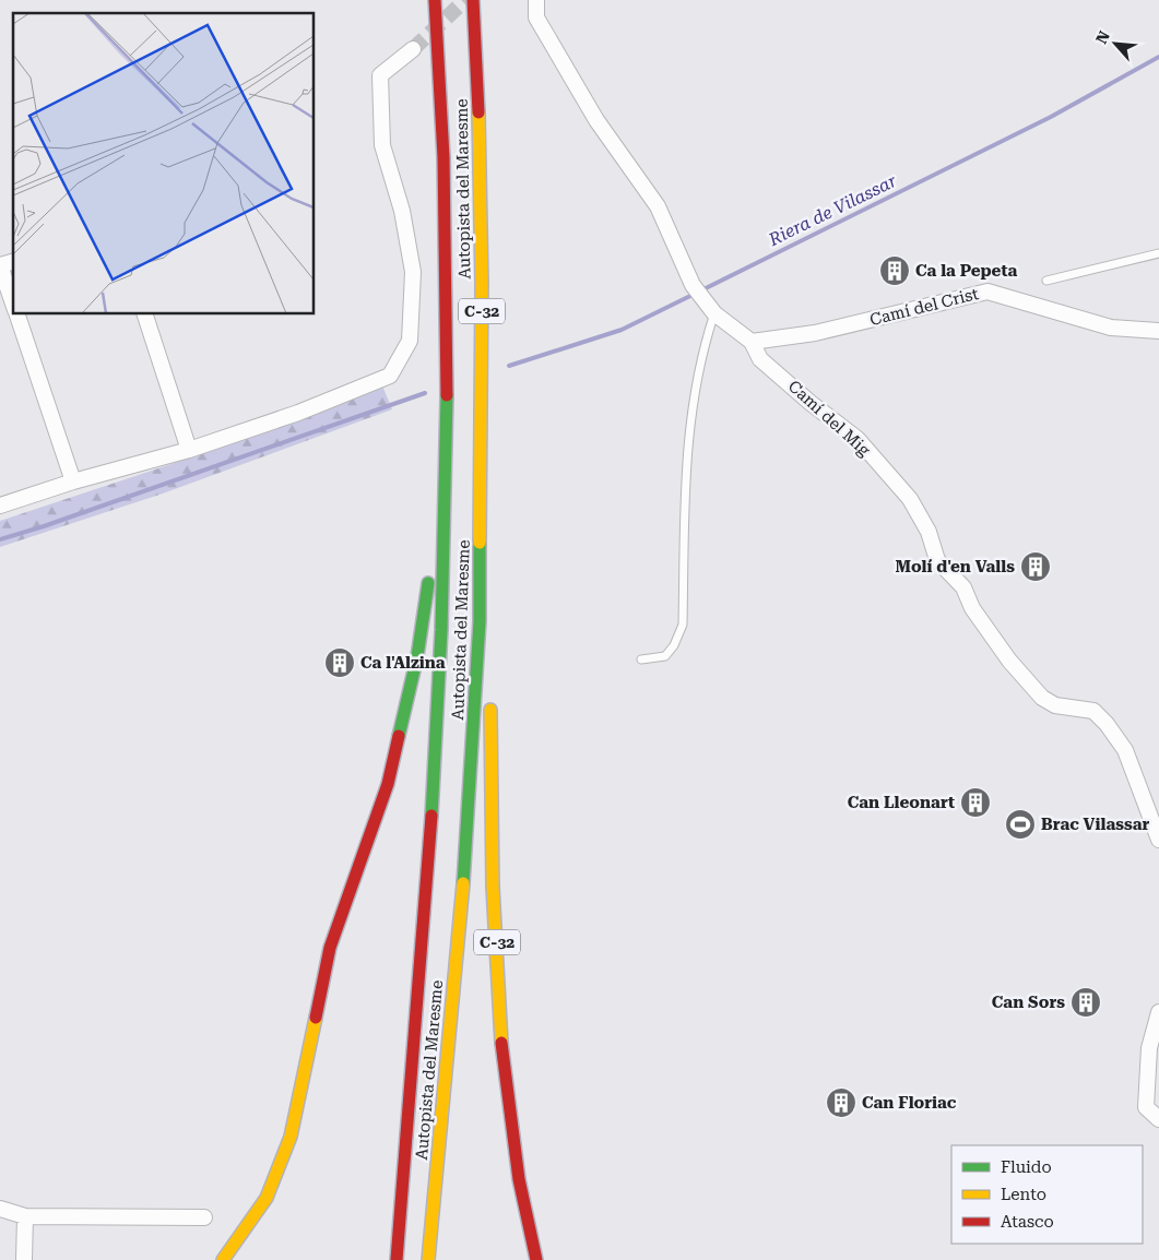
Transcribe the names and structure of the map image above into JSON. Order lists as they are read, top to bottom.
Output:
{
  "streets": {
    "highway": ["Autopista del Maresme", "C-32"],
    "street": ["Camí del Crist", "Camí del Mig"]
  },
  "crossings": [
    ["Autopista del Maresme", "C-32"],
    ["Camí del Crist", "Camí del Mig"]
  ],
  "water": ["Riera de Vilassar"],
  "places": {
    "building": [
      "Ca la Pepeta",
      "Molí d'en Valls",
      "Ca l'Alzina",
      "Can Lleonart",
      "Can Sors",
      "Can Floriac"
    ],
    "sports": ["Brac Vilassar"]
  },
  "legend": ["Fluido", "Lento", "Atasco"],
  "north": "top left"
}
